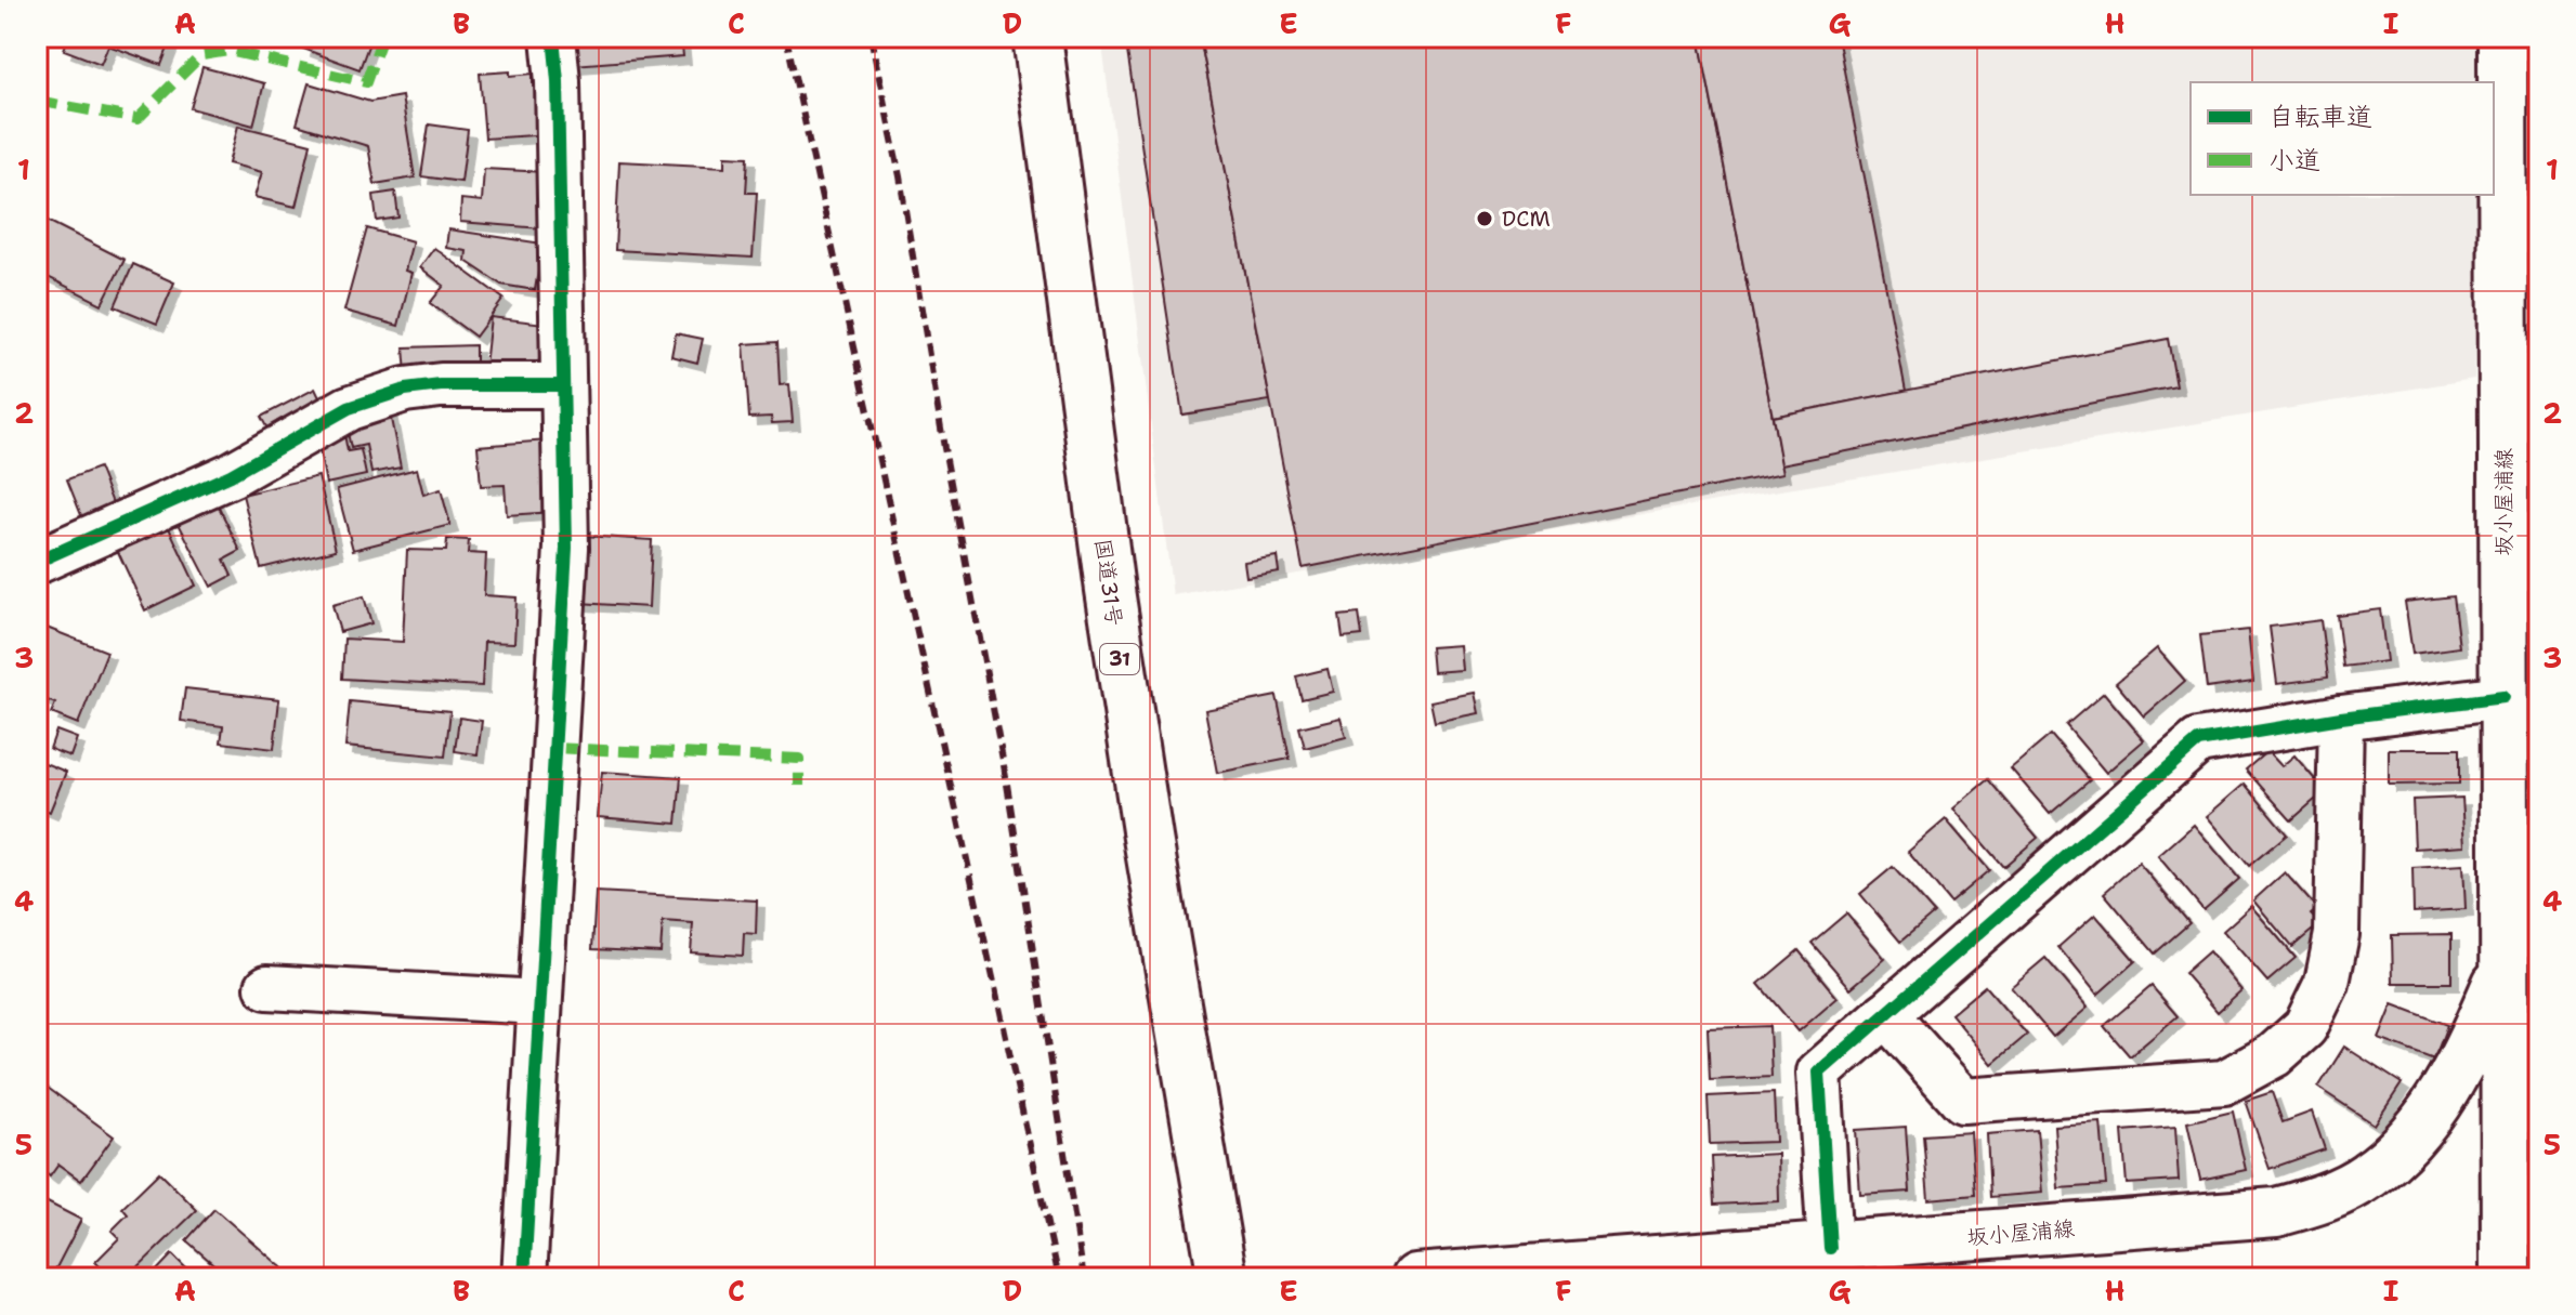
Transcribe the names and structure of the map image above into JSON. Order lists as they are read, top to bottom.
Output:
{
  "streets": {
    "main road": ["坂小屋浦線", "国道31号", "31"]
  },
  "places": ["DCM"],
  "legend": ["自転車道", "小道"],
  "grid": {
    "columns": [
      "A",
      "B",
      "C",
      "D",
      "E",
      "F",
      "G",
      "H",
      "I"
    ],
    "rows": [
      "1",
      "2",
      "3",
      "4",
      "5"
    ]
  }
}
